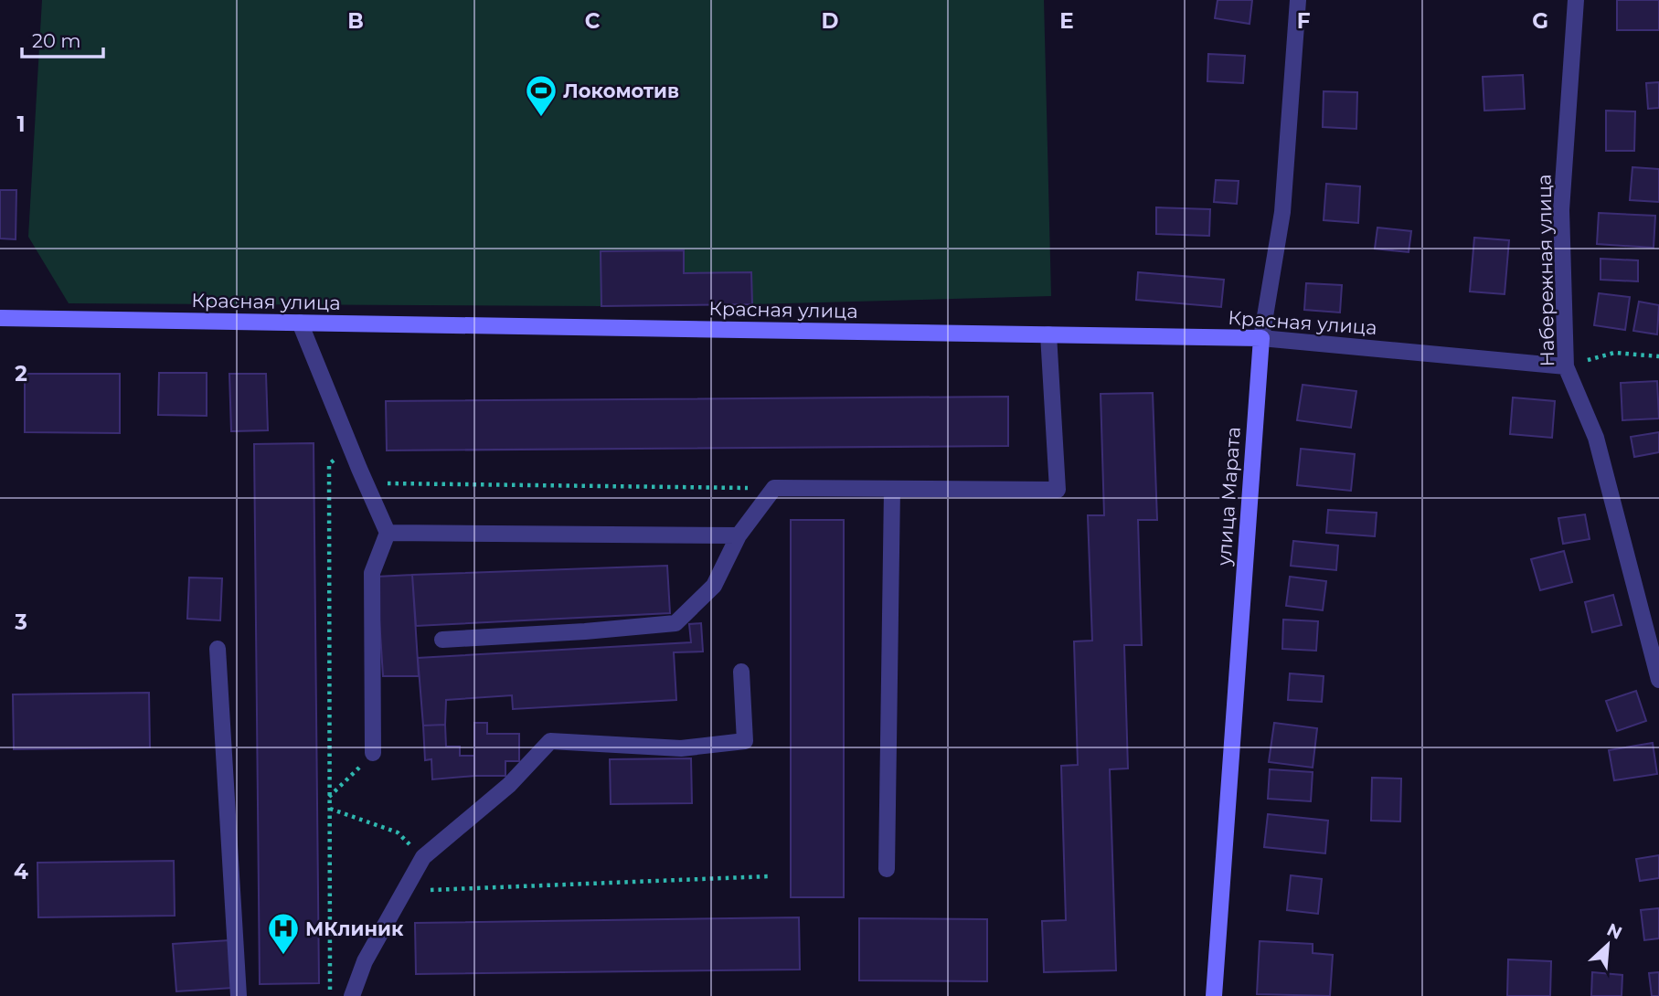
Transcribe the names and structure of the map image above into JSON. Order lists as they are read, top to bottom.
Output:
{
  "streets": {
    "street": ["Набережная улица", "Красная улица", "улица Марата"]
  },
  "crossings": [
    ["Набережная улица", "Красная улица"],
    ["Красная улица", "улица Марата"]
  ],
  "places": {
    "sports": ["Локомотив"],
    "hospital": ["МКлиник"]
  },
  "scale_bar": "20 m",
  "north": "top right",
  "grid": {
    "columns": [
      "B",
      "C",
      "D",
      "E",
      "F",
      "G"
    ],
    "rows": [
      "1",
      "2",
      "3",
      "4"
    ]
  }
}
